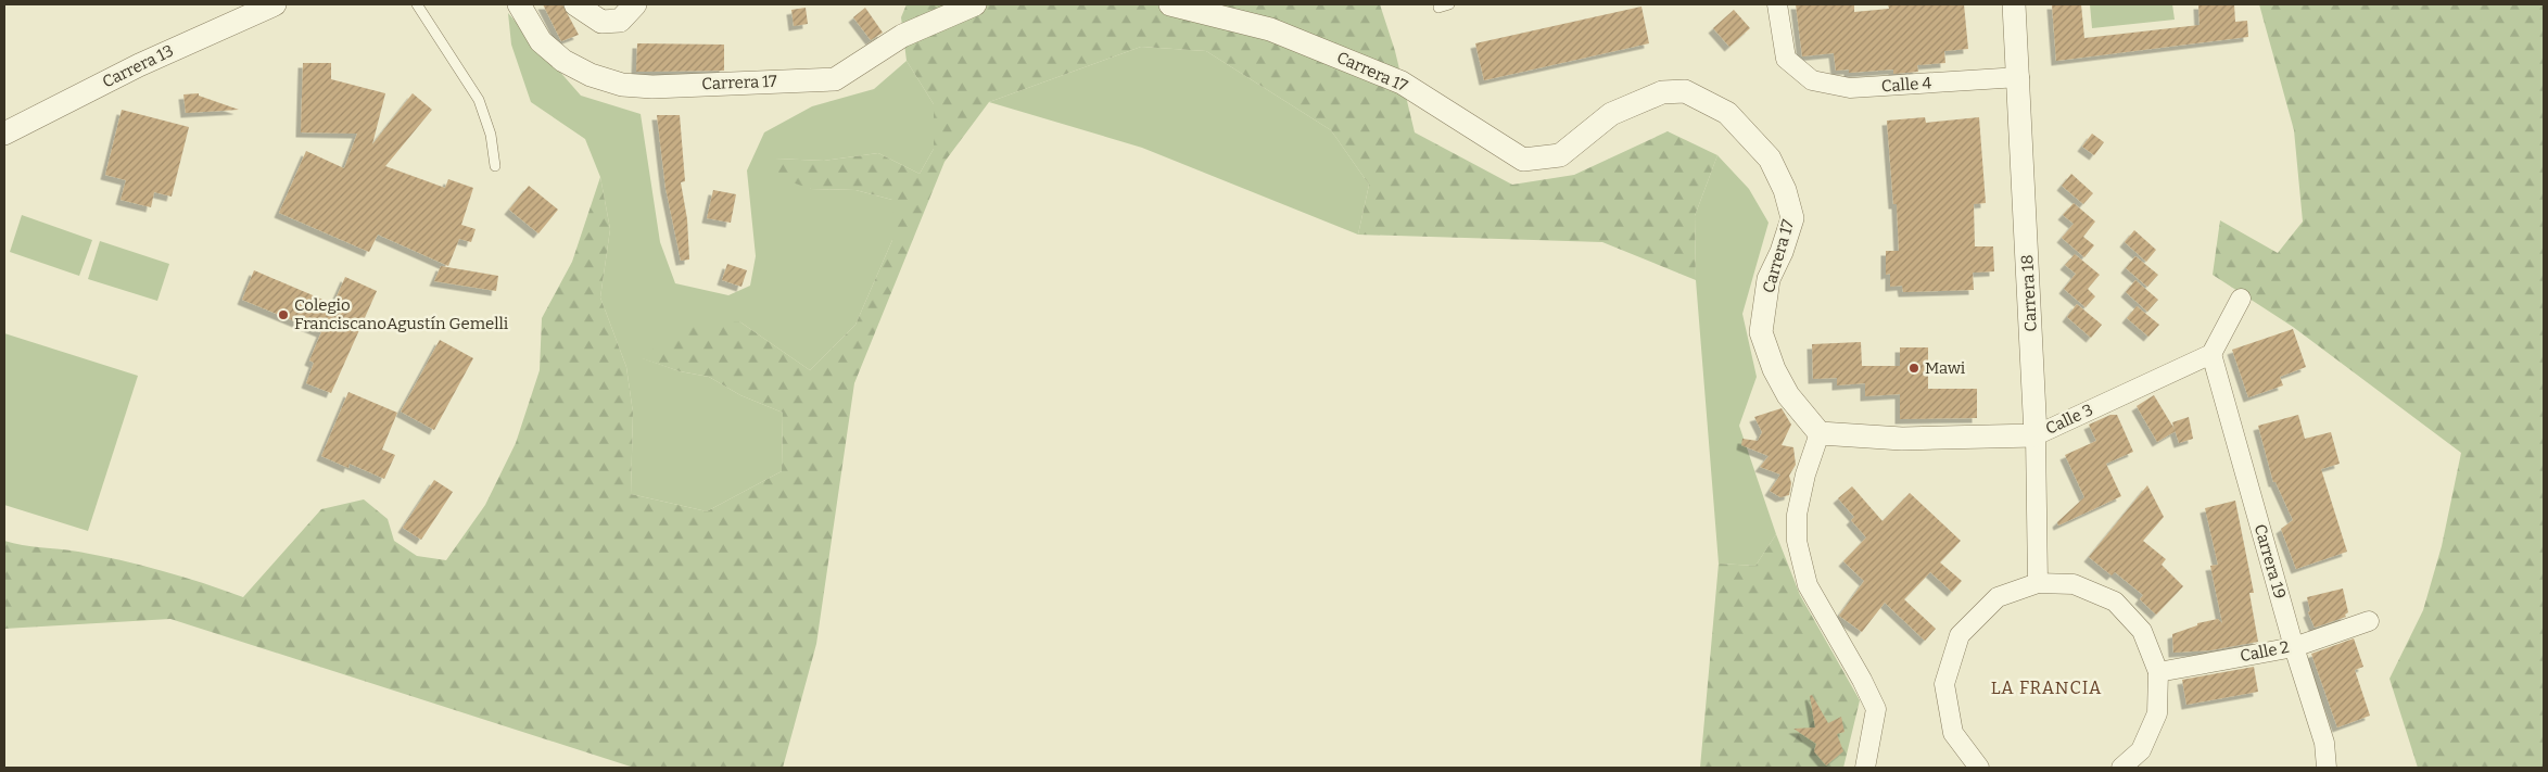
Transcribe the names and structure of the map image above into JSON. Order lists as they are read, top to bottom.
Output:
{
  "streets": {
    "street": [
      "Carrera 13",
      "Carrera 17",
      "Calle 4",
      "Carrera 18",
      "Calle 3",
      "Carrera 19",
      "Calle 2"
    ]
  },
  "crossings": [
    ["Carrera 17", "Calle 3"],
    ["Calle 4", "Carrera 18"],
    ["Carrera 18", "Calle 3"],
    ["Calle 3", "Carrera 19"],
    ["Carrera 19", "Calle 2"]
  ],
  "districts": ["LA FRANCIA"],
  "places": ["Colegio FranciscanoAgustín Gemelli", "Mawi"]
}
